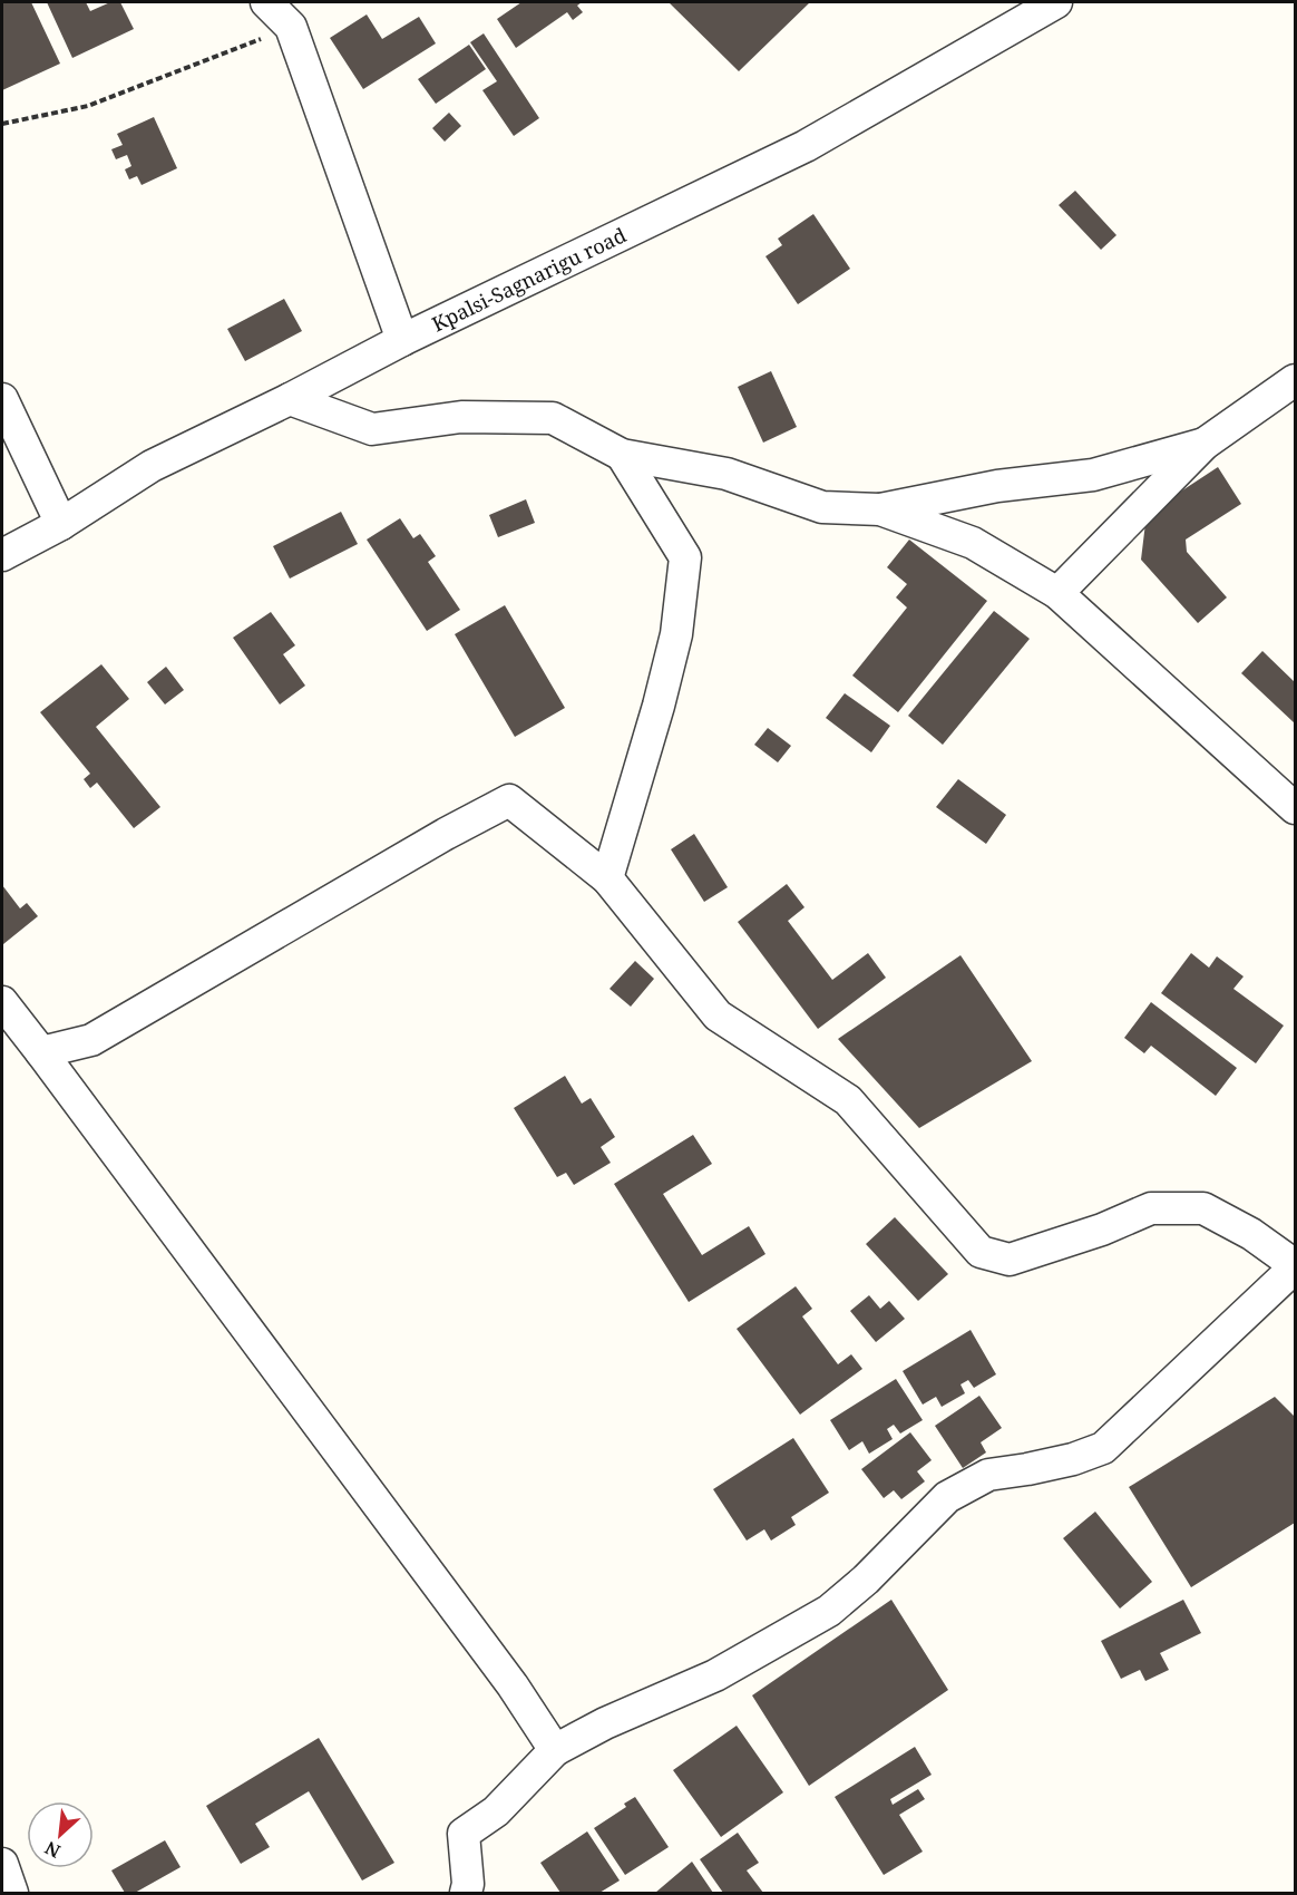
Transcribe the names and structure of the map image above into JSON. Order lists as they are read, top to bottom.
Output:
{
  "streets": {
    "street": ["Kpalsi-Sagnarigu road"]
  },
  "north": "bottom left"
}
